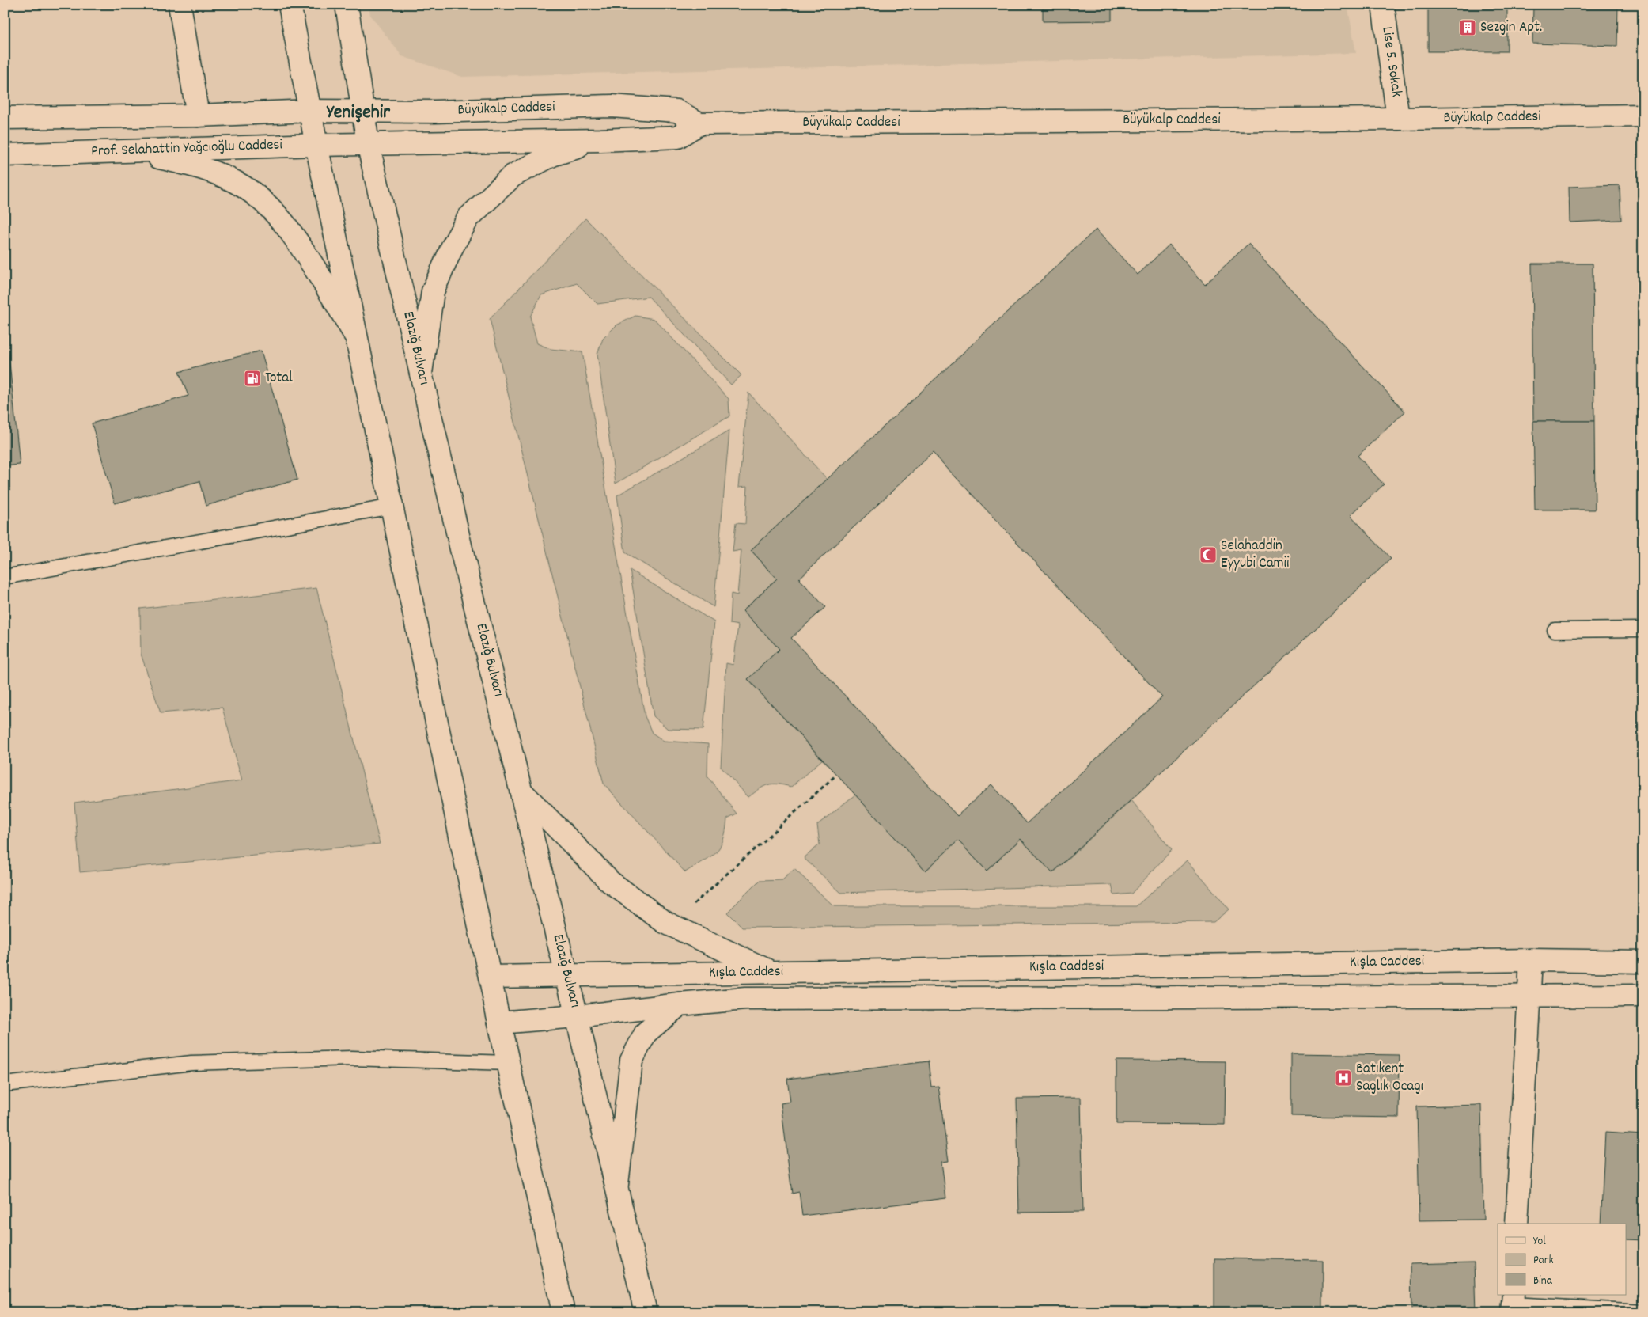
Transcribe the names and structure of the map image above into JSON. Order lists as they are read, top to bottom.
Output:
{
  "streets": {
    "street": [
      "Lise 5. Sokak",
      "Büyükalp Caddesi",
      "Prof. Selahattin Yağcıoğlu Caddesi",
      "Elazığ Bulvarı",
      "Kışla Caddesi"
    ]
  },
  "crossings": [
    ["Lise 5. Sokak", "Büyükalp Caddesi"],
    ["Büyükalp Caddesi", "Elazığ Bulvarı"],
    ["Prof. Selahattin Yağcıoğlu Caddesi", "Elazığ Bulvarı"],
    ["Elazığ Bulvarı", "Kışla Caddesi"]
  ],
  "districts": ["Yenişehir"],
  "places": {
    "building": ["Sezgin Apt."],
    "fuel station": ["Total"],
    "mosque": ["Selahaddin Eyyubi Camii"],
    "hospital": ["Batıkent Saglık Ocagı"]
  },
  "legend": ["Yol", "Park", "Bina"]
}
